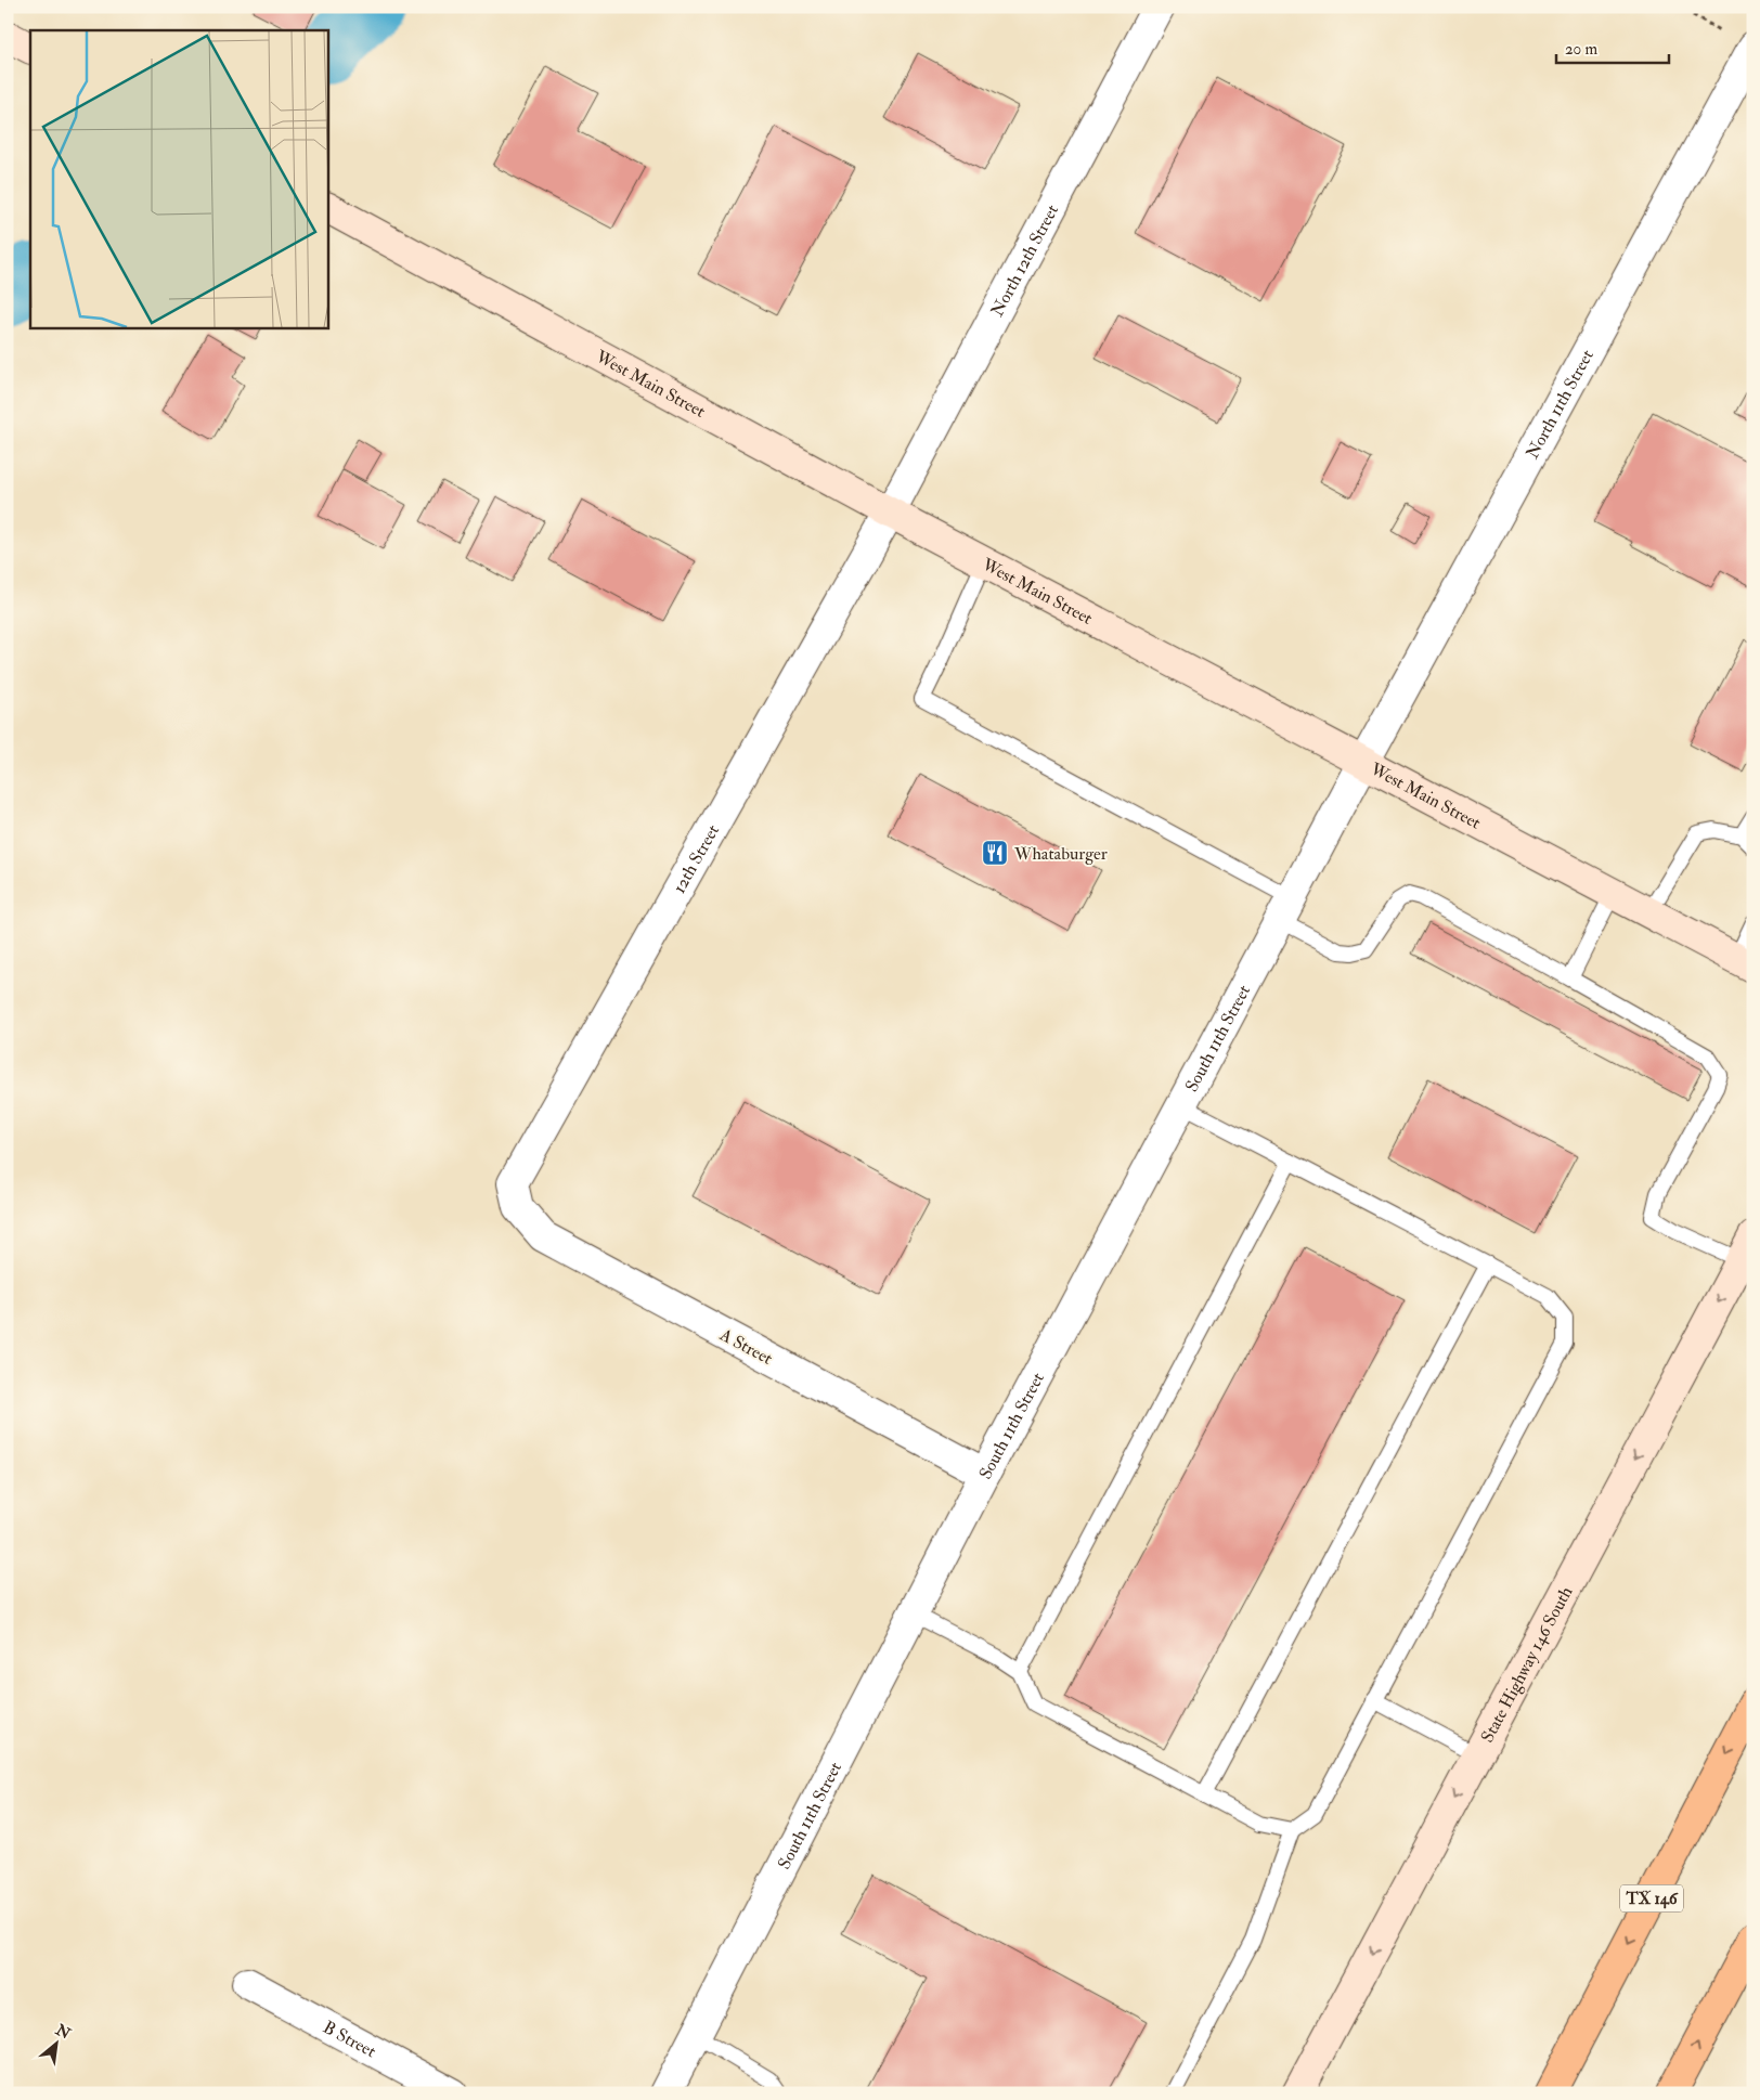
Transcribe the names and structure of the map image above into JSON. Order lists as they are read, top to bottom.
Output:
{
  "streets": {
    "highway": ["TX 146"],
    "main road": ["West Main Street", "State Highway 146 South"],
    "street": [
      "North 12th Street",
      "North 11th Street",
      "12th Street",
      "South 11th Street",
      "A Street",
      "B Street"
    ]
  },
  "crossings": [
    ["North 12th Street", "West Main Street"],
    ["North 12th Street", "12th Street"],
    ["West Main Street", "North 11th Street"],
    ["West Main Street", "12th Street"],
    ["West Main Street", "South 11th Street"],
    ["North 11th Street", "South 11th Street"],
    ["12th Street", "A Street"],
    ["South 11th Street", "A Street"]
  ],
  "one_way": ["State Highway 146 South"],
  "places": {
    "restaurant": ["Whataburger"]
  },
  "scale_bar": "20 m",
  "north": "top right"
}
